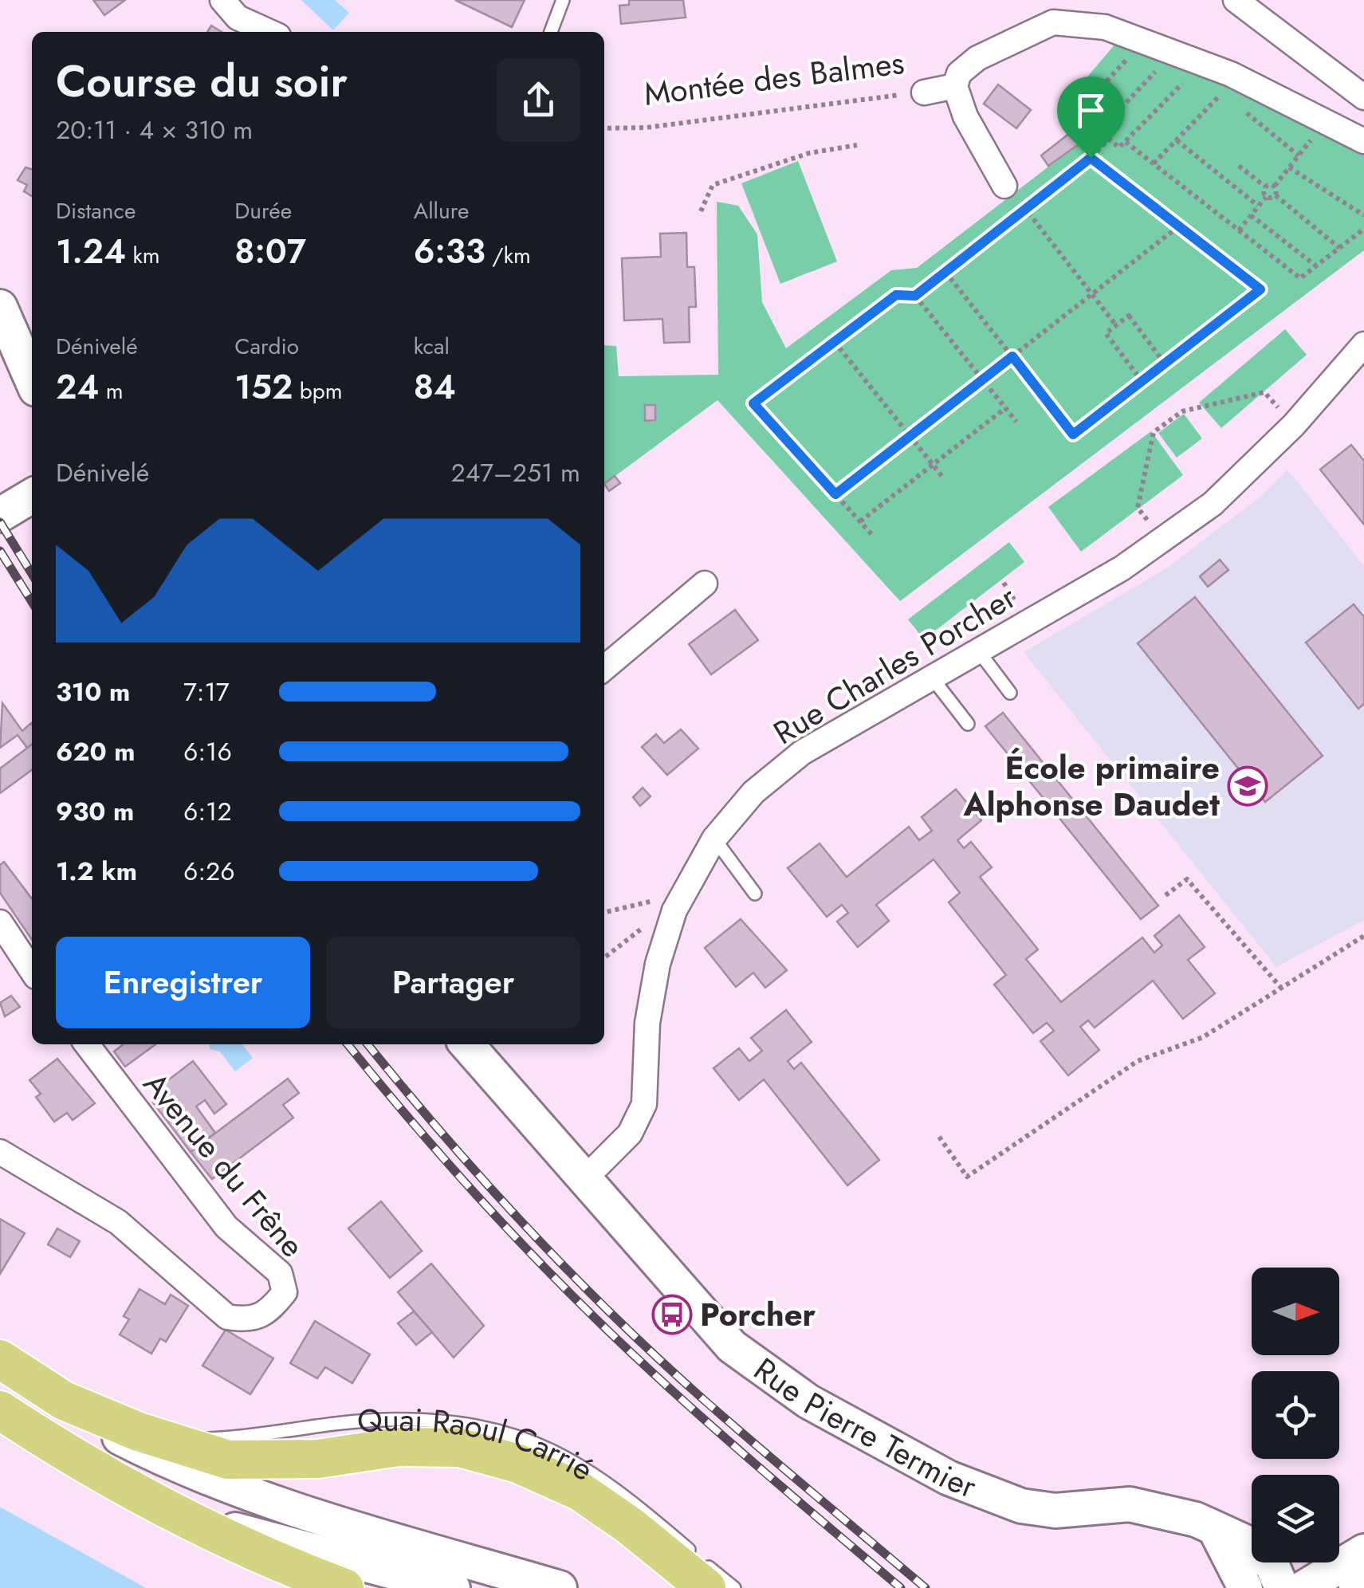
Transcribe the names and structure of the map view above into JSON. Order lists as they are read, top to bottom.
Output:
{
  "streets": {
    "main road": ["Quai Raoul Carrié"],
    "street": [
      "Montée des Balmes",
      "Rue Charles Porcher",
      "Avenue du Frêne",
      "Rue Pierre Termier"
    ]
  },
  "crossings": [
    ["Rue Charles Porcher", "Rue Pierre Termier"]
  ],
  "places": {
    "school or university": ["École primaire Alphonse Daudet"],
    "bus stop": ["Porcher"]
  },
  "north": "right",
  "page": {
    "heading": ["Course du soir", "20:11 · 4 × 310 m"],
    "stats": [
      ["Distance", "1.24 km"],
      ["Durée", "8:07"],
      ["Allure", "6:33 /km"],
      ["Dénivelé", "24 m"],
      ["Cardio", "152 bpm"],
      ["kcal", "84"]
    ],
    "chart": ["Dénivelé", "247–251 m"],
    "list": [
      {
        "name": "310 m",
        "note": "7:17"
      },
      {
        "name": "620 m",
        "note": "6:16"
      },
      {
        "name": "930 m",
        "note": "6:12"
      },
      {
        "name": "1.2 km",
        "note": "6:26"
      }
    ],
    "buttons": ["Enregistrer", "Partager"]
  }
}
